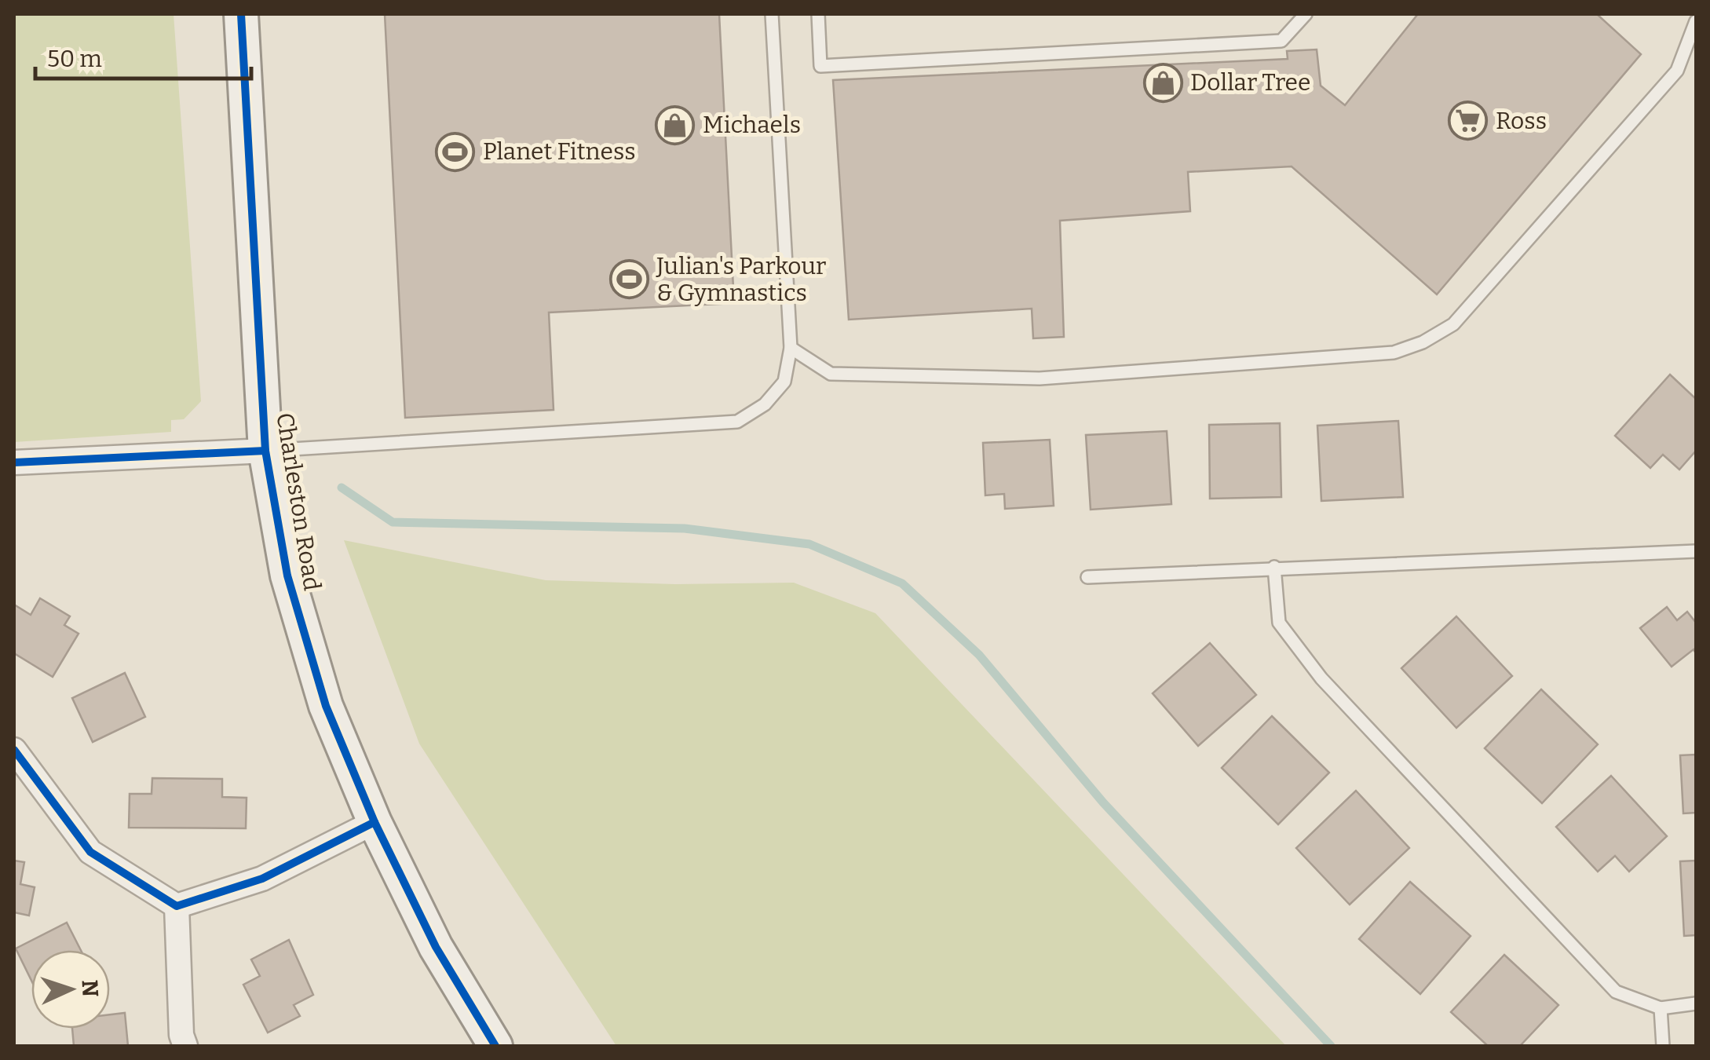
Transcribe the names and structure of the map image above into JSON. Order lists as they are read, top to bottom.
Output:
{
  "streets": {
    "main road": ["Charleston Road"]
  },
  "places": {
    "shop": ["Dollar Tree", "Michaels"],
    "supermarket": ["Ross"],
    "sports": ["Planet Fitness", "Julian's Parkour & Gymnastics"]
  },
  "scale_bar": "50 m",
  "north": "right"
}
